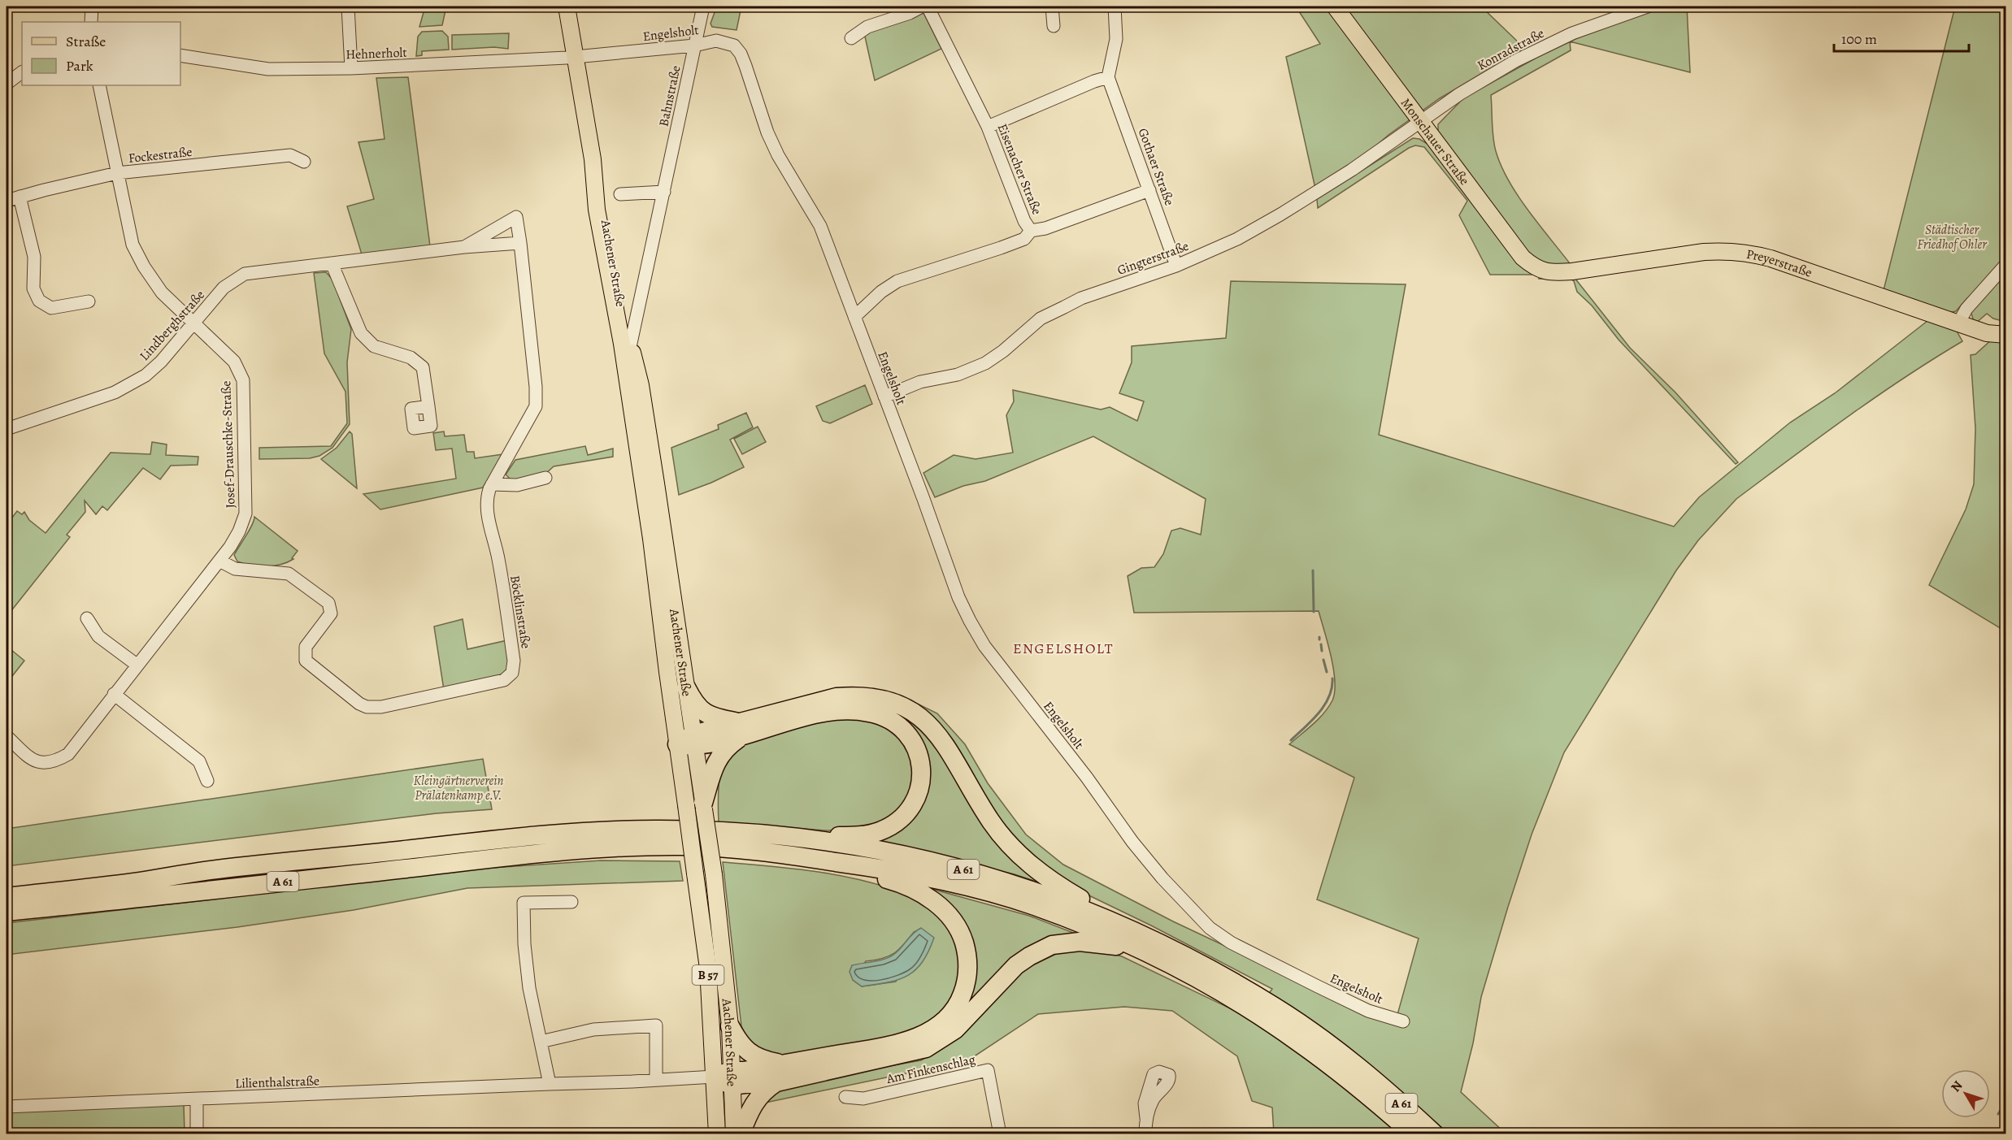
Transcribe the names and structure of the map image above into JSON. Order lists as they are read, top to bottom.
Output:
{
  "streets": {
    "highway": ["A 61"],
    "main road": [
      "Monschauer Straße",
      "Preyerstraße",
      "Aachener Straße",
      "B 57"
    ],
    "street": [
      "Engelsholt",
      "Konradstraße",
      "Hehnerholt",
      "Bahnstraße",
      "Fockestraße",
      "Gothaer Straße",
      "Eisenacher Straße",
      "Gingterstraße",
      "Lindberghstraße",
      "Josef-Drauschke-Straße",
      "Böcklinstraße",
      "Am Finkenschlag",
      "Lilienthalstraße"
    ]
  },
  "crossings": [
    ["Engelsholt", "Hehnerholt"],
    ["Engelsholt", "Bahnstraße"],
    ["Engelsholt", "Gingterstraße"],
    ["Engelsholt", "Aachener Straße"],
    ["Konradstraße", "Monschauer Straße"],
    ["Konradstraße", "Gingterstraße"],
    ["Hehnerholt", "Aachener Straße"],
    ["Bahnstraße", "Aachener Straße"],
    ["Monschauer Straße", "Gingterstraße"],
    ["Monschauer Straße", "Preyerstraße"],
    ["Fockestraße", "Josef-Drauschke-Straße"],
    ["Gothaer Straße", "Eisenacher Straße"],
    ["Gothaer Straße", "Gingterstraße"],
    ["Aachener Straße", "Lilienthalstraße"],
    ["Lindberghstraße", "Josef-Drauschke-Straße"],
    ["Lindberghstraße", "Böcklinstraße"],
    ["Josef-Drauschke-Straße", "Böcklinstraße"]
  ],
  "districts": ["ENGELSHOLT"],
  "parks": ["Städtischer Friedhof Ohler", "Kleingärtnerverein Prälatenkamp e.V."],
  "legend": ["Straße", "Park"],
  "scale_bar": "100 m",
  "north": "top left"
}
